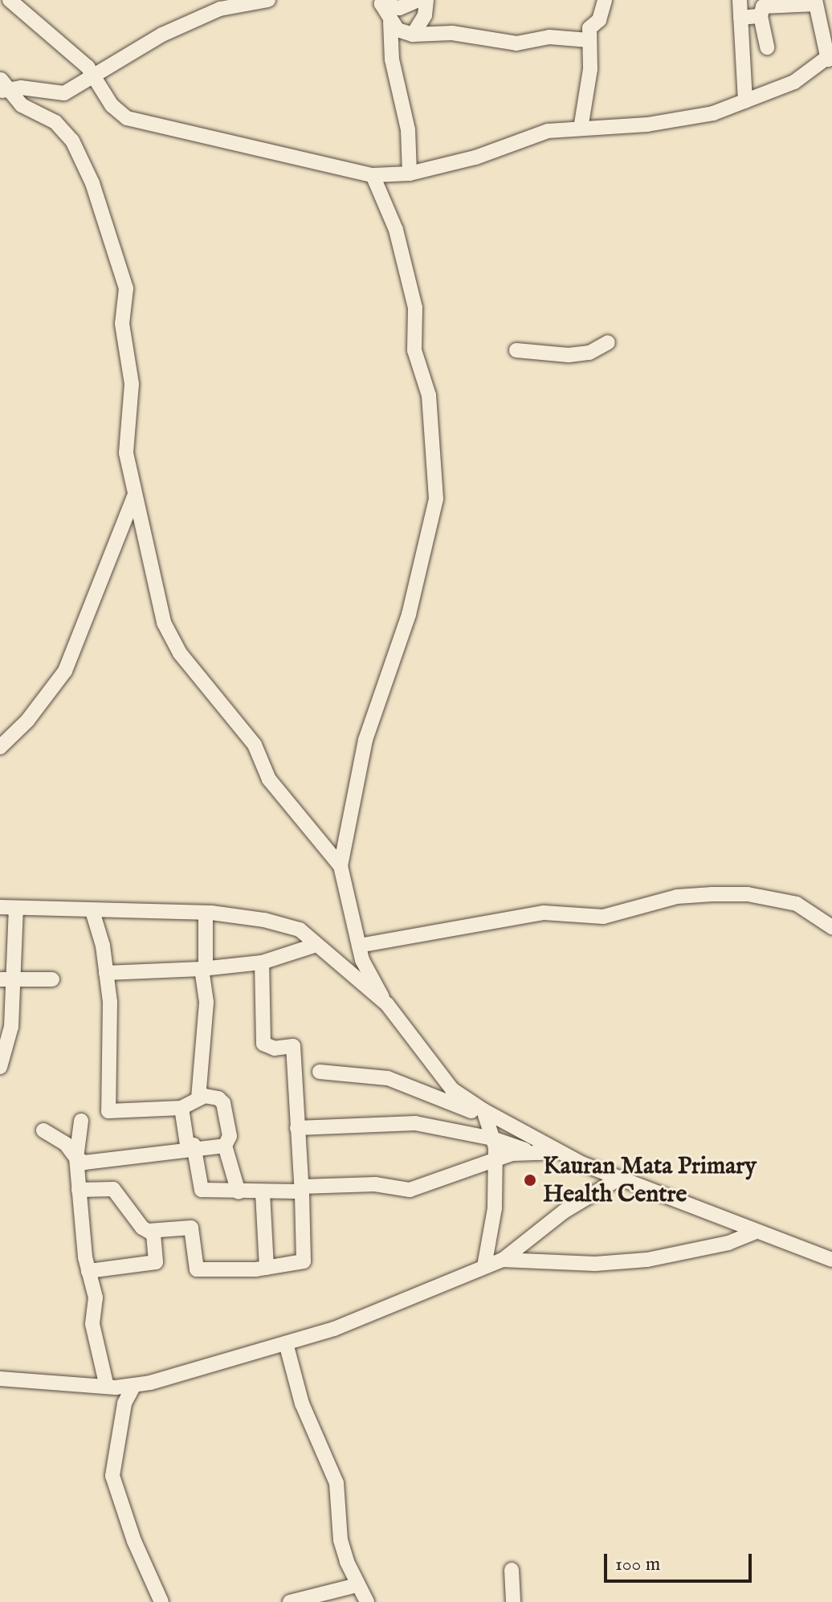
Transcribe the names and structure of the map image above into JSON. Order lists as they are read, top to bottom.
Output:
{
  "places": ["Kauran Mata Primary Health Centre"],
  "scale_bar": "100 m"
}
